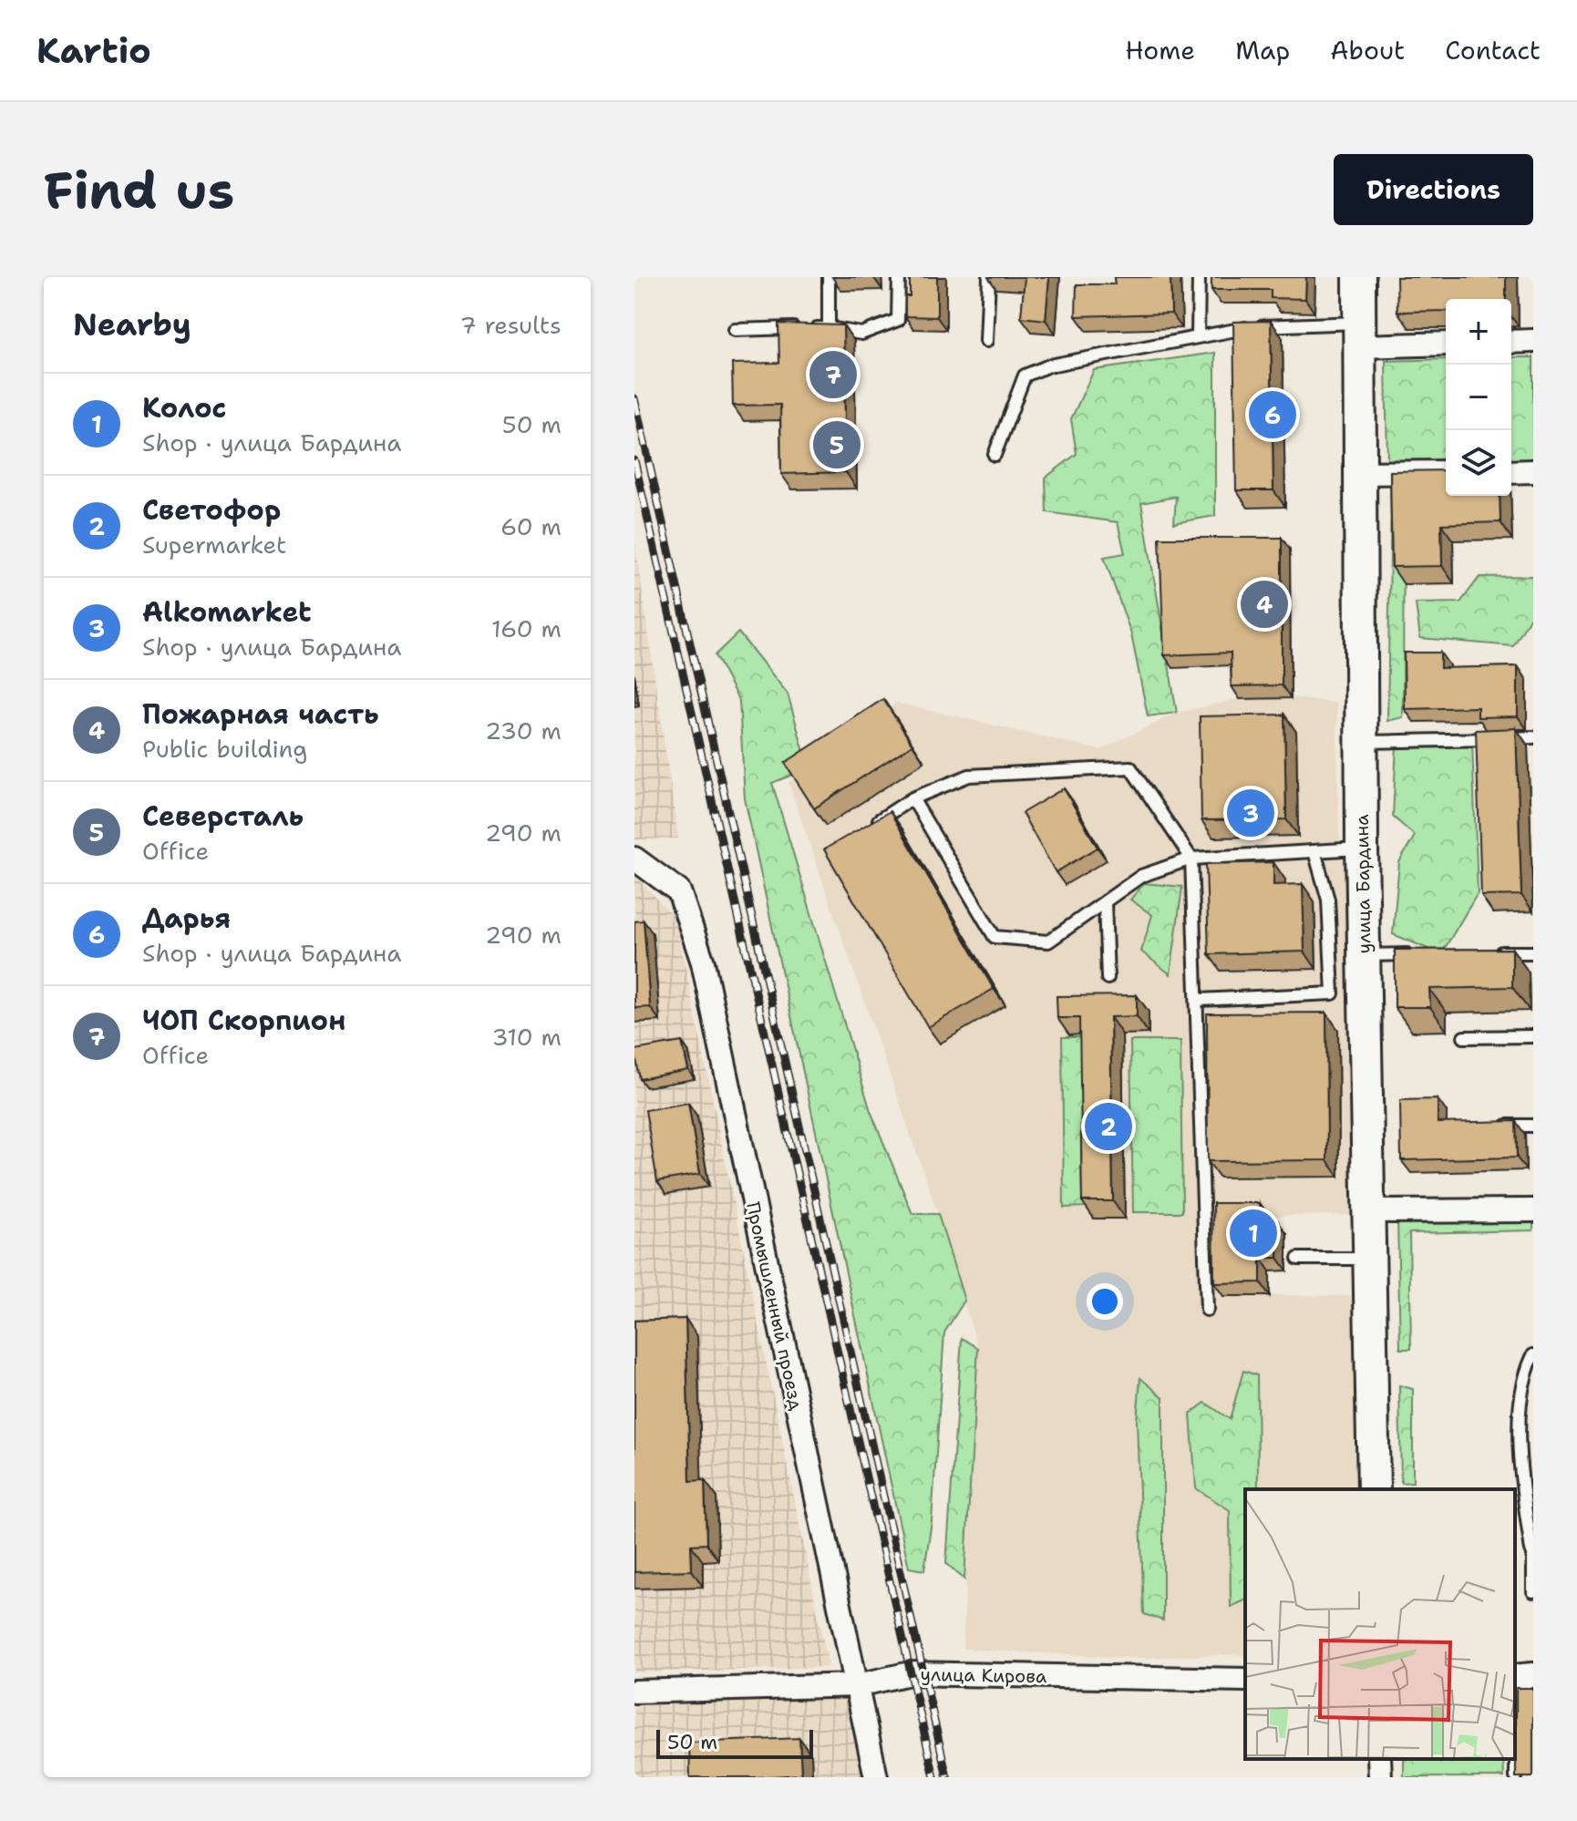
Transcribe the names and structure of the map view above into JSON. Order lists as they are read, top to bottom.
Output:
{
  "streets": {
    "street": ["улица Бардина", "Промышленный проезд", "улица Кирова"]
  },
  "crossings": [
    ["Промышленный проезд", "улица Кирова"]
  ],
  "scale_bar": "50 m",
  "page": {
    "header": "Kartio",
    "nav": [
      "Home",
      "Map",
      "About",
      "Contact"
    ],
    "buttons": "Directions",
    "title": "Find us",
    "heading": ["Nearby", "7 results"],
    "map_buttons": ["+", "−"],
    "pins": [
      "7",
      "6",
      "5",
      "4",
      "3",
      "2",
      "1"
    ],
    "list": [
      {
        "mark": "1",
        "name": "Колос",
        "note": "Shop · улица Бардина",
        "value": "50 m"
      },
      {
        "mark": "2",
        "name": "Светофор",
        "note": "Supermarket",
        "value": "60 m"
      },
      {
        "mark": "3",
        "name": "Alkomarket",
        "note": "Shop · улица Бардина",
        "value": "160 m"
      },
      {
        "mark": "4",
        "name": "Пожарная часть",
        "note": "Public building",
        "value": "230 m"
      },
      {
        "mark": "5",
        "name": "Северсталь",
        "note": "Office",
        "value": "290 m"
      },
      {
        "mark": "6",
        "name": "Дарья",
        "note": "Shop · улица Бардина",
        "value": "290 m"
      },
      {
        "mark": "7",
        "name": "ЧОП Скорпион",
        "note": "Office",
        "value": "310 m"
      }
    ],
    "scale": "50 m"
  }
}
